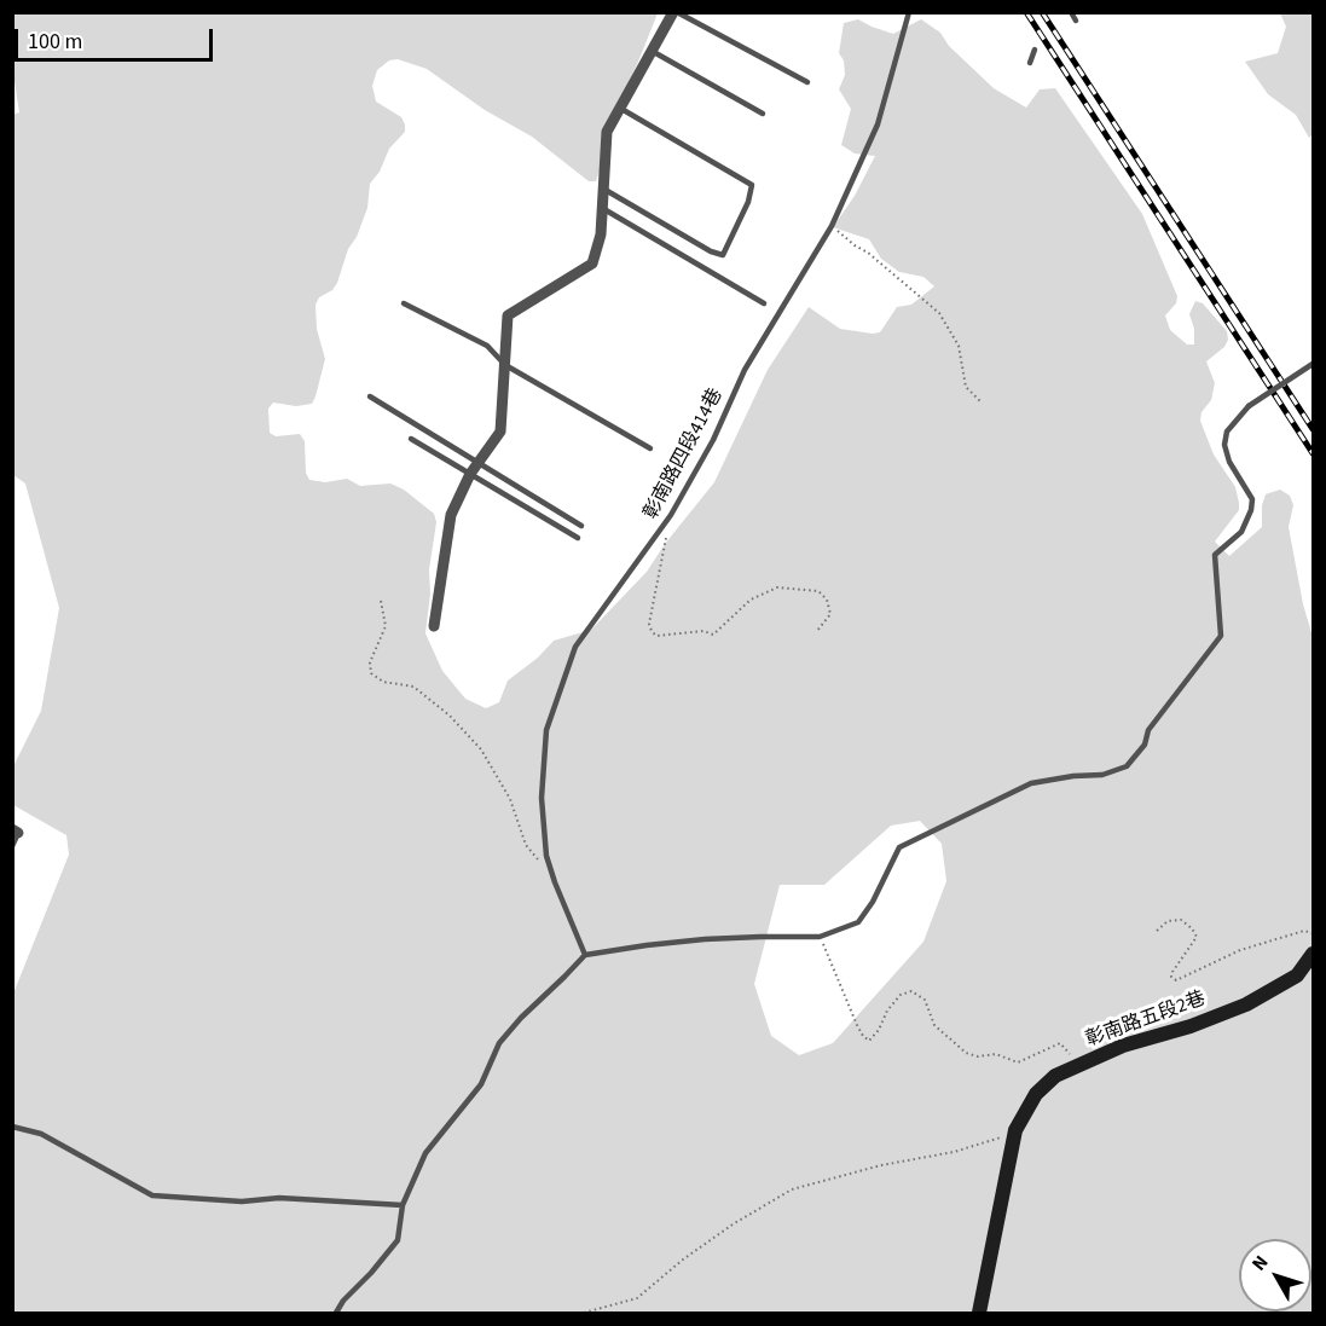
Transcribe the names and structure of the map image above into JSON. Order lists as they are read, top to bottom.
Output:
{
  "streets": {
    "street": ["彰南路五段2巷"],
    "lane": ["彰南路四段414巷"]
  },
  "scale_bar": "100 m",
  "north": "top left"
}
